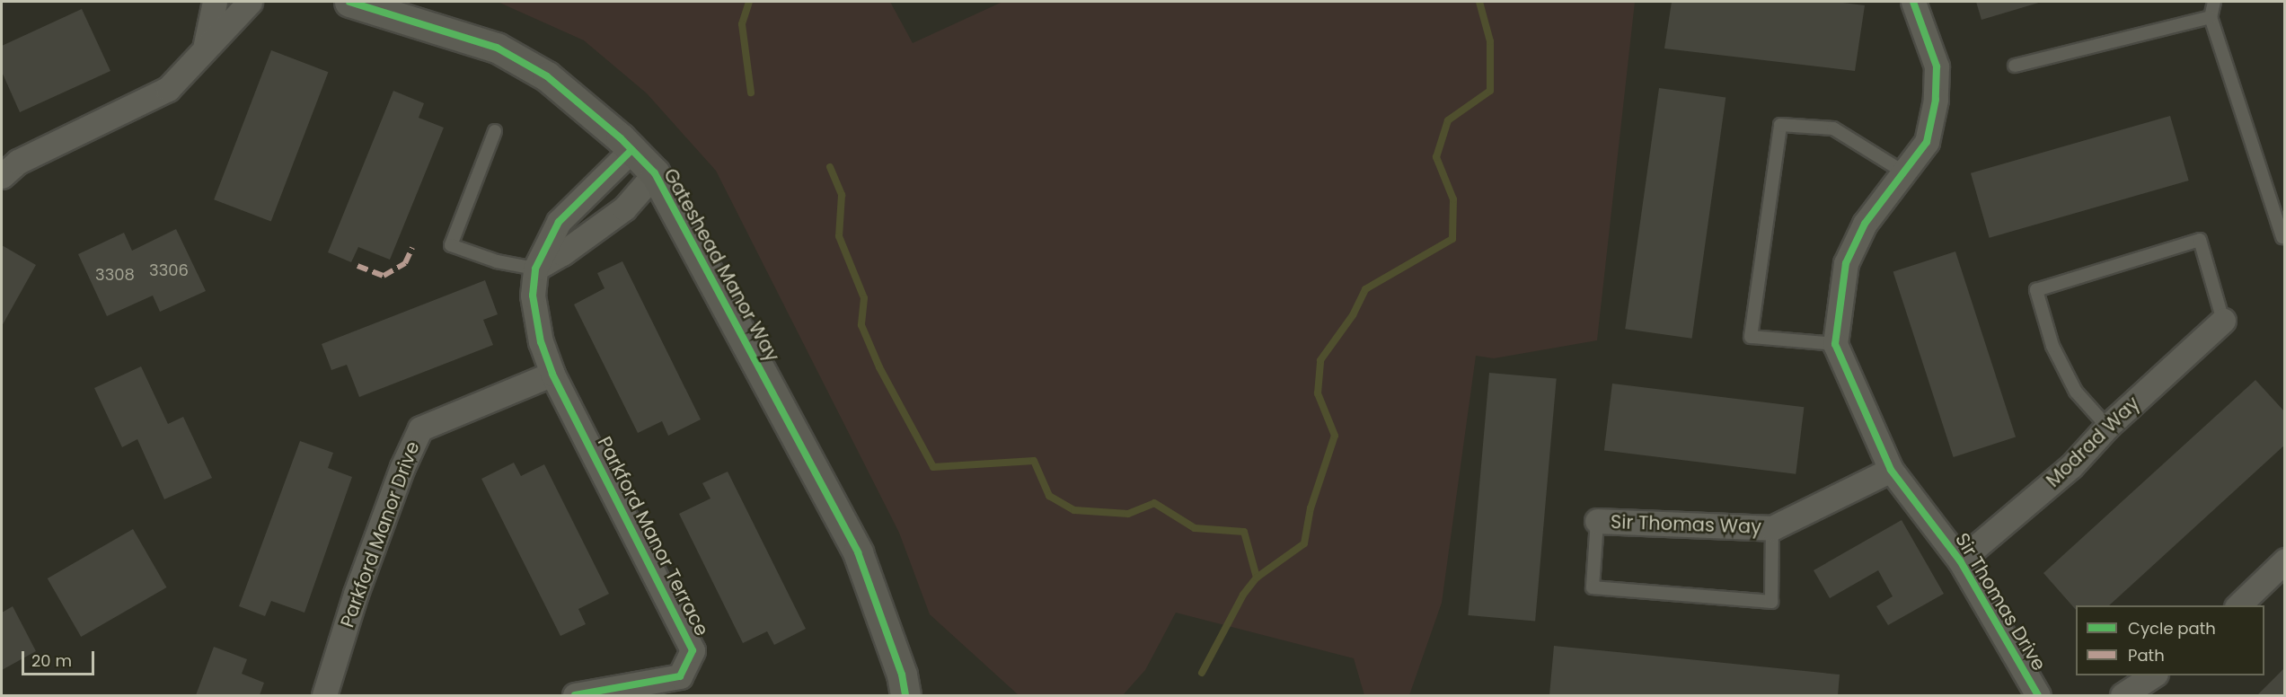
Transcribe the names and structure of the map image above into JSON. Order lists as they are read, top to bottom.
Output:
{
  "streets": {
    "street": [
      "Gateshead Manor Way",
      "Modrad Way",
      "Sir Thomas Way",
      "Parkford Manor Drive",
      "Parkford Manor Terrace",
      "Sir Thomas Drive"
    ]
  },
  "crossings": [
    ["Modrad Way", "Sir Thomas Drive"],
    ["Sir Thomas Way", "Sir Thomas Drive"],
    ["Parkford Manor Drive", "Parkford Manor Terrace"]
  ],
  "house_numbers": ["3306", "3308"],
  "legend": ["Cycle path", "Path"],
  "scale_bar": "20 m"
}
